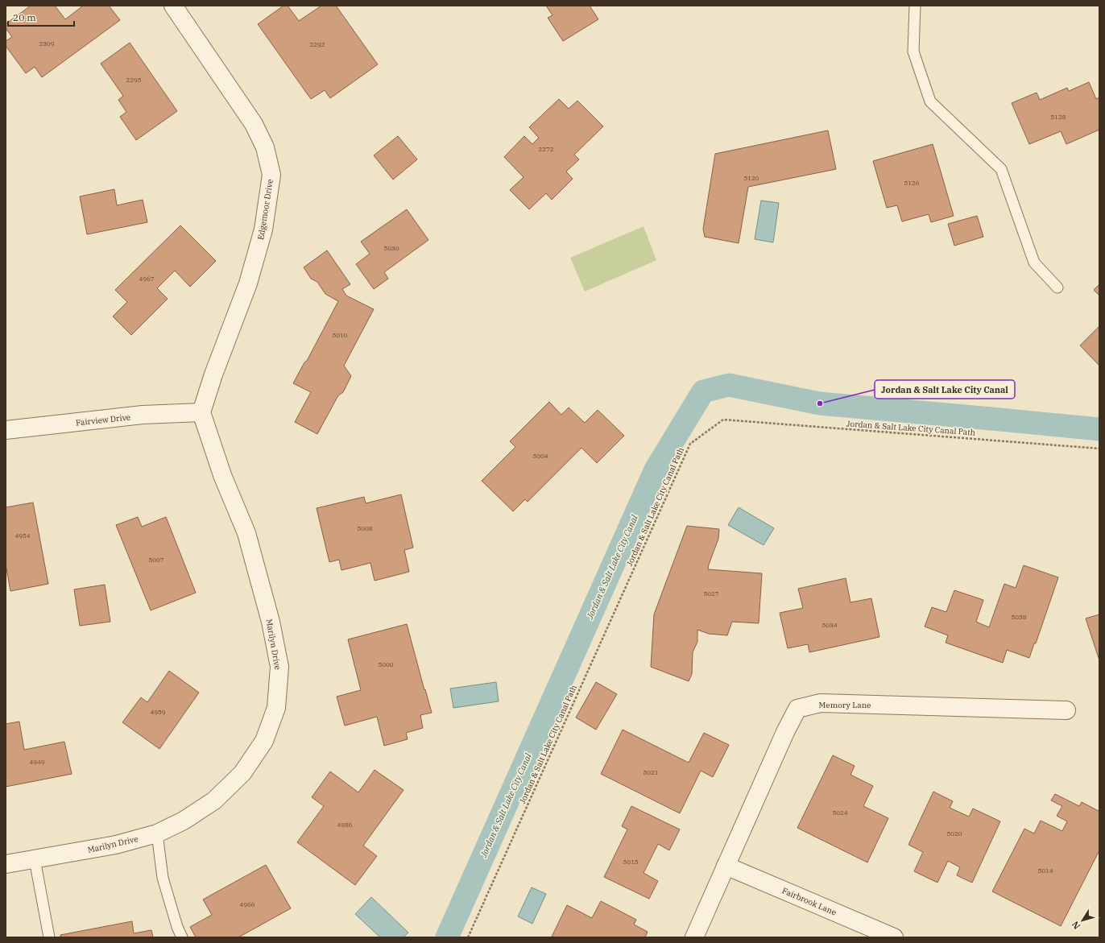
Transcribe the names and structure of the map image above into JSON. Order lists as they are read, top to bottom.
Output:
{
  "streets": {
    "street": [
      "Edgemoor Drive",
      "Fairview Drive",
      "Marilyn Drive",
      "Memory Lane",
      "Fairbrook Lane"
    ],
    "path": ["Jordan & Salt Lake City Canal Path"]
  },
  "crossings": [
    ["Edgemoor Drive", "Fairview Drive"],
    ["Edgemoor Drive", "Marilyn Drive"],
    ["Fairview Drive", "Marilyn Drive"],
    ["Memory Lane", "Fairbrook Lane"]
  ],
  "water": ["Jordan & Salt Lake City Canal"],
  "places": ["Jordan & Salt Lake City Canal"],
  "house_numbers": [
    "2309",
    "2292",
    "2295",
    "5128",
    "2272",
    "5120",
    "5126",
    "5030",
    "4967",
    "5010",
    "5004",
    "5008",
    "4954",
    "5007",
    "5027",
    "5038",
    "5034",
    "5000",
    "4959",
    "4949",
    "5021",
    "5024",
    "4986",
    "5020",
    "5015",
    "5014",
    "4966"
  ],
  "scale_bar": "20 m",
  "north": "bottom left"
}
